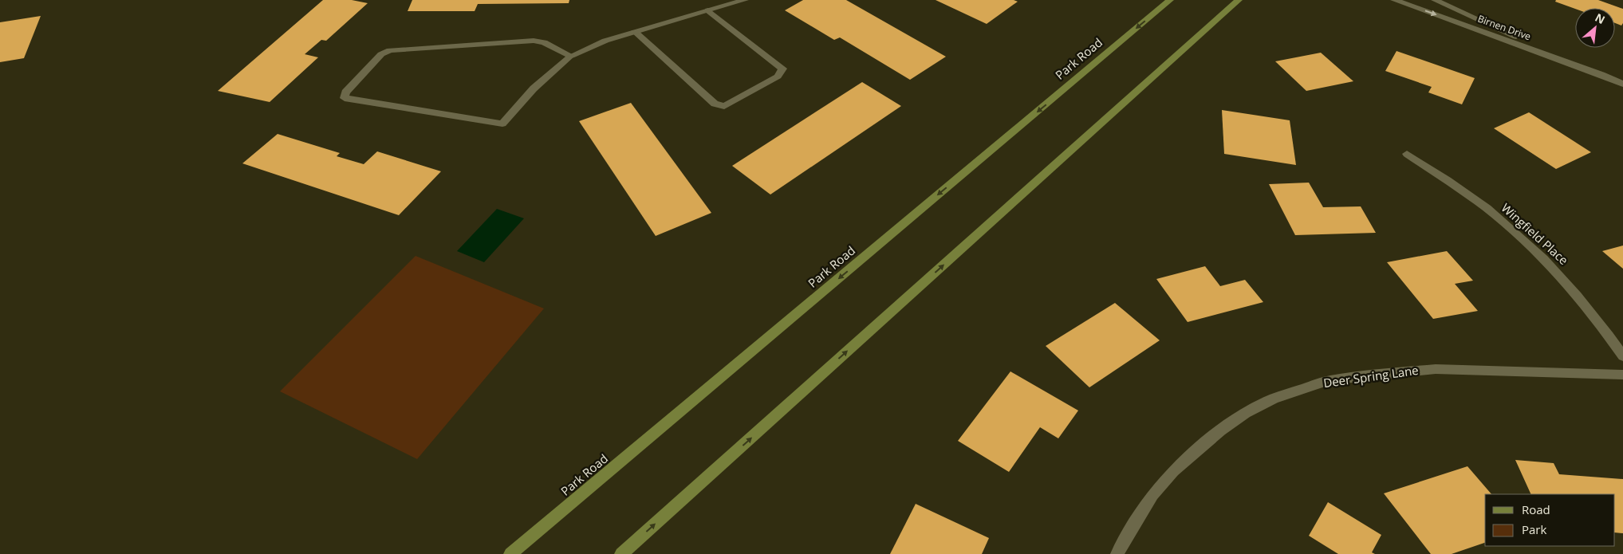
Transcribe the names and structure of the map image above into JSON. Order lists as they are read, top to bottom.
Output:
{
  "streets": {
    "main road": ["Park Road"],
    "street": ["Birnen Drive", "Wingfield Place", "Deer Spring Lane"]
  },
  "legend": ["Road", "Park"],
  "north": "top right"
}
